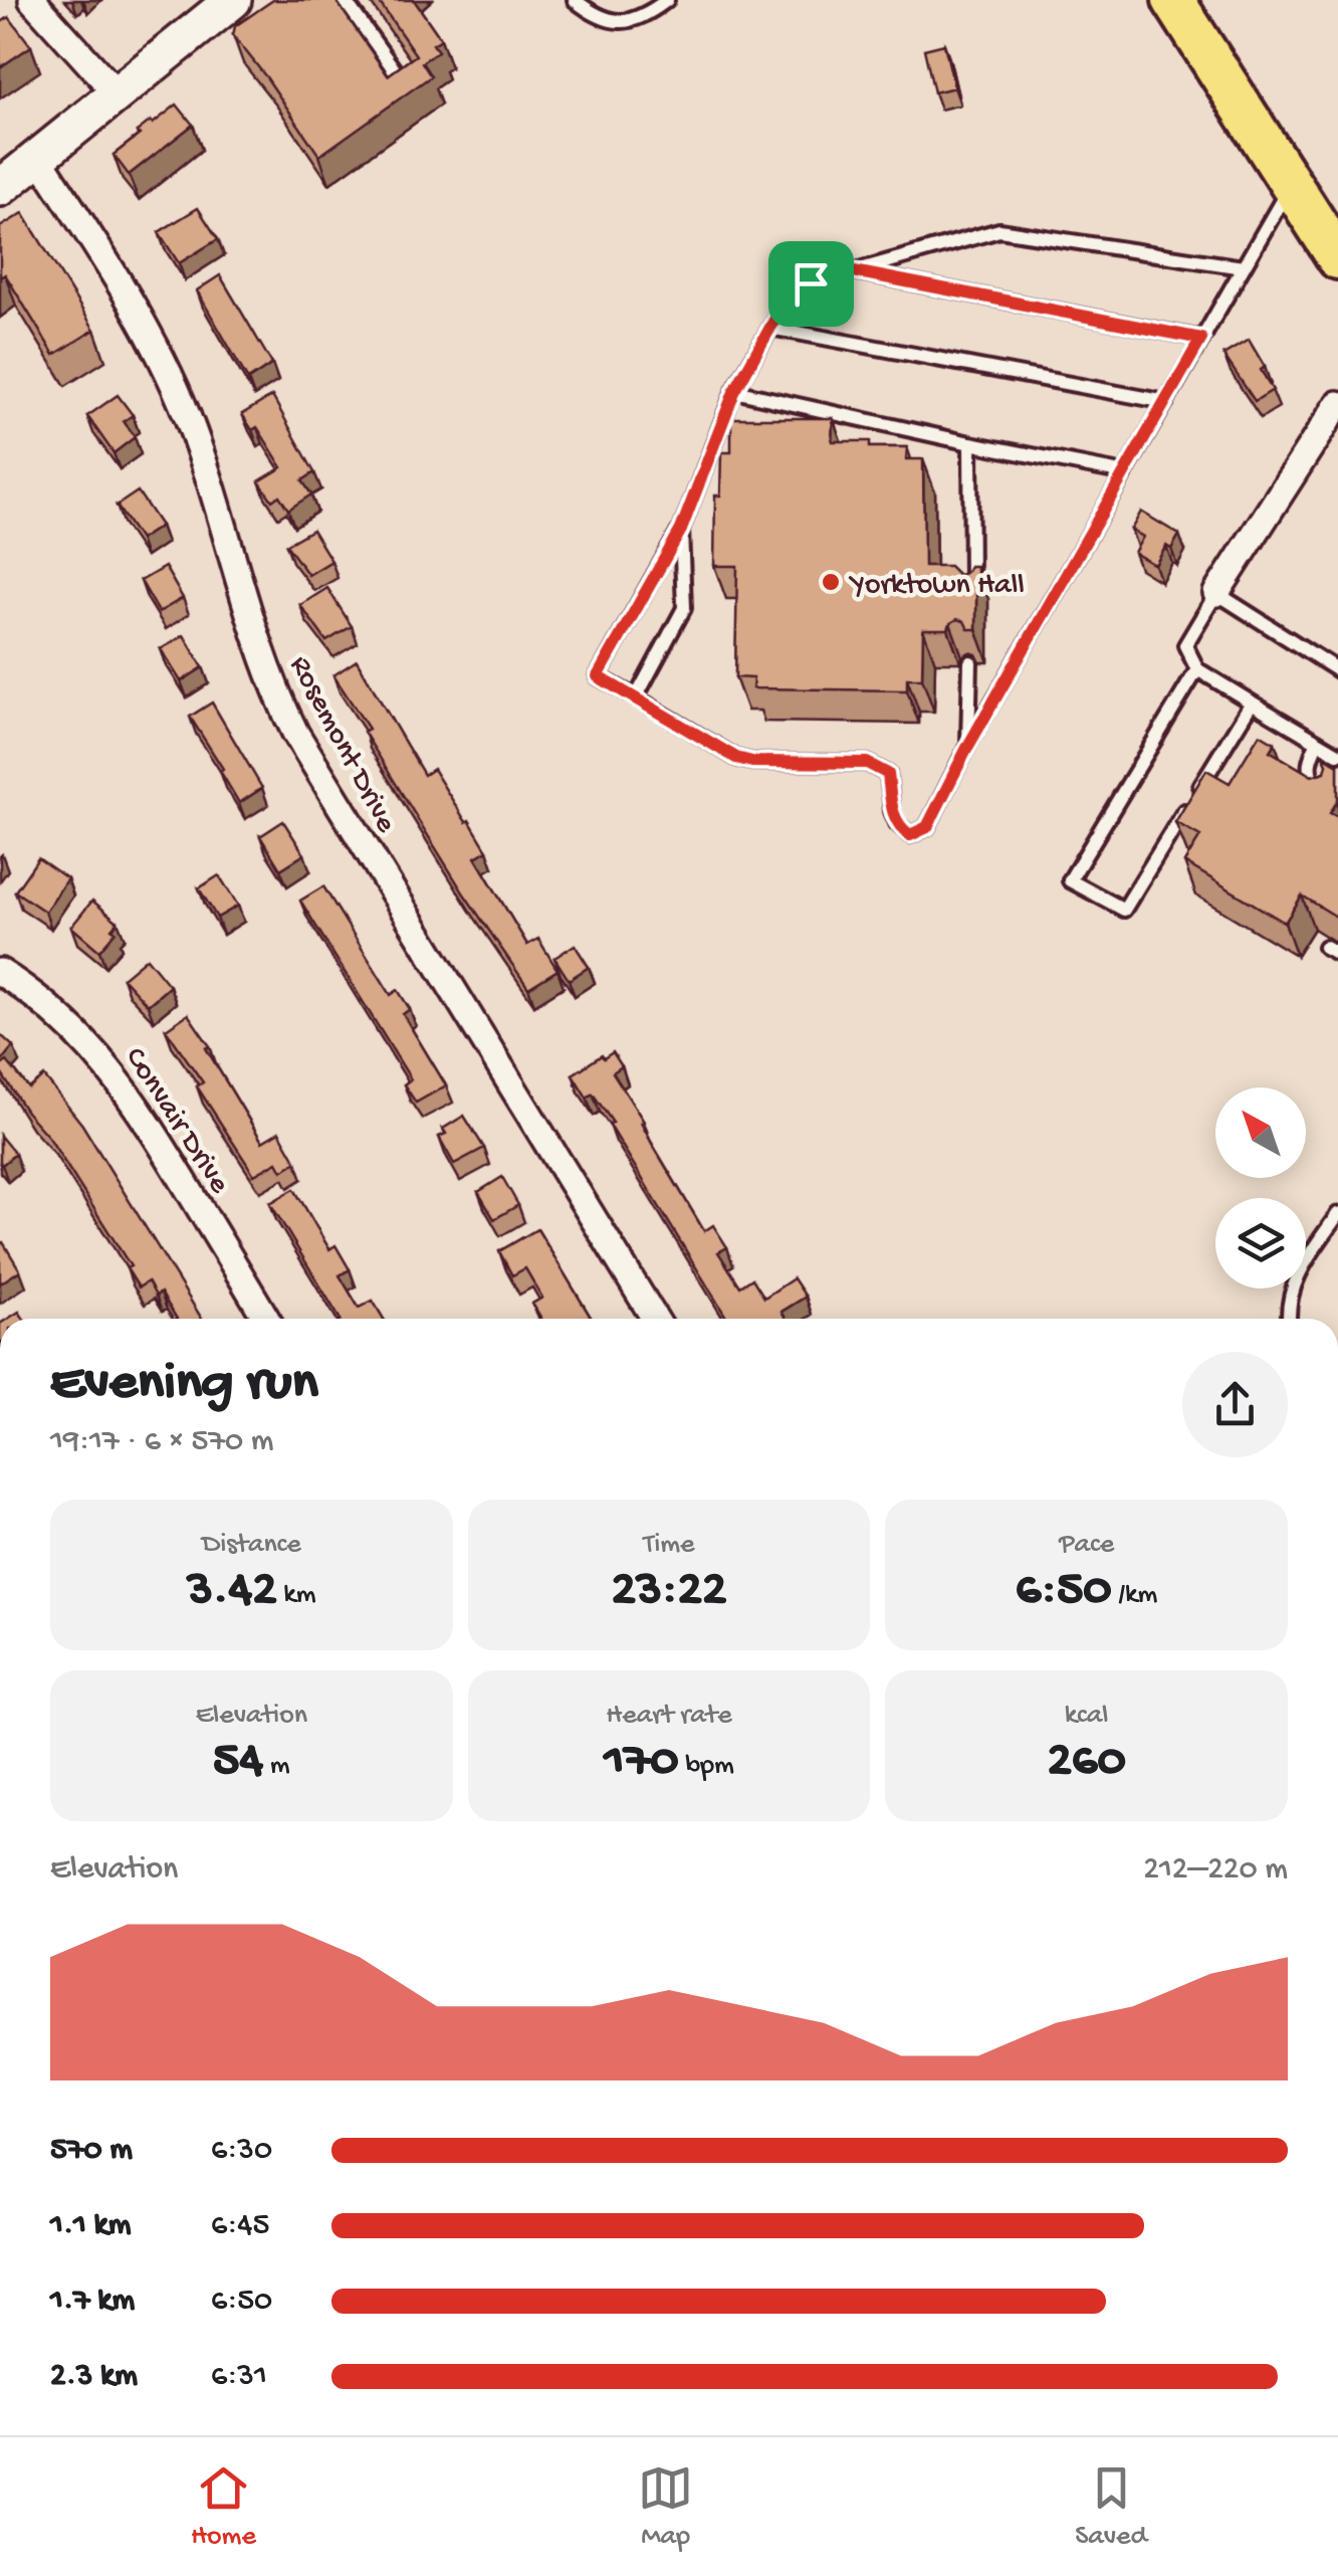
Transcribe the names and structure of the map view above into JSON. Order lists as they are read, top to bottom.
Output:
{
  "streets": {
    "street": ["Rosemont Drive", "Convair Drive"]
  },
  "places": ["Yorktown Hall"],
  "north": "top left",
  "page": {
    "heading": ["Evening run", "19:17 · 6 × 570 m"],
    "stats": [
      ["Distance", "3.42 km"],
      ["Time", "23:22"],
      ["Pace", "6:50 /km"],
      ["Elevation", "54 m"],
      ["Heart rate", "170 bpm"],
      ["kcal", "260"]
    ],
    "chart": ["Elevation", "212–220 m"],
    "list": [
      {
        "name": "570 m",
        "note": "6:30"
      },
      {
        "name": "1.1 km",
        "note": "6:45"
      },
      {
        "name": "1.7 km",
        "note": "6:50"
      },
      {
        "name": "2.3 km",
        "note": "6:31"
      }
    ],
    "tabs": ["Home", "Map", "Saved"]
  }
}
